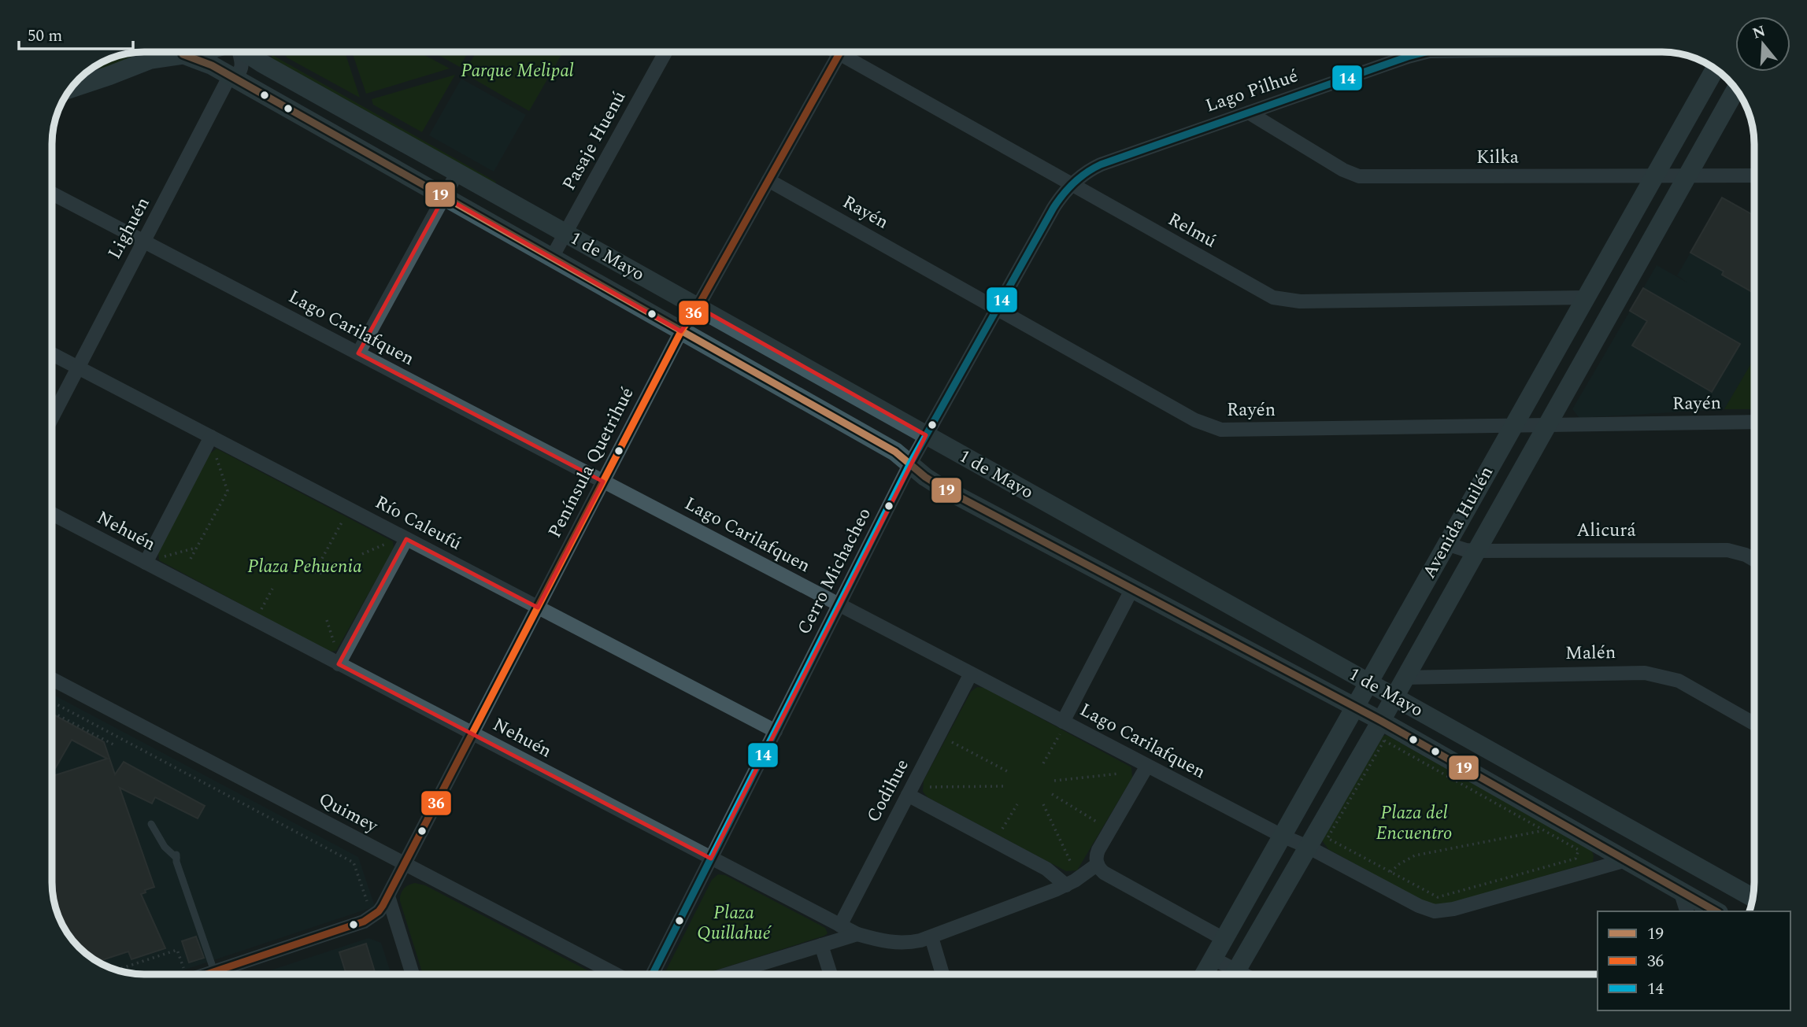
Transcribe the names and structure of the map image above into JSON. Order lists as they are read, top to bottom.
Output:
{
  "streets": {
    "main road": ["1 de Mayo", "Avenida Huilén"],
    "street": [
      "Lago Pilhué",
      "Pasaje Huenú",
      "Kilka",
      "Rayén",
      "Lighuén",
      "Relmú",
      "Lago Carilafquen",
      "Península Quetrihué",
      "Río Caleufú",
      "Alicurá",
      "Nehuén",
      "Cerro Michacheo",
      "Malén",
      "Codihue",
      "Quimey"
    ]
  },
  "crossings": [
    ["Lago Pilhué", "Kilka"],
    ["Lago Pilhué", "Relmú"],
    ["Lago Pilhué", "Cerro Michacheo"],
    ["Pasaje Huenú", "1 de Mayo"],
    ["Kilka", "Avenida Huilén"],
    ["Rayén", "Península Quetrihué"],
    ["Rayén", "Avenida Huilén"],
    ["Rayén", "Cerro Michacheo"],
    ["Lighuén", "1 de Mayo"],
    ["Lighuén", "Lago Carilafquen"],
    ["Lighuén", "Río Caleufú"],
    ["Relmú", "Península Quetrihué"],
    ["Relmú", "Avenida Huilén"],
    ["Relmú", "Cerro Michacheo"],
    ["1 de Mayo", "Lago Carilafquen"],
    ["1 de Mayo", "Península Quetrihué"],
    ["1 de Mayo", "Avenida Huilén"],
    ["1 de Mayo", "Cerro Michacheo"],
    ["Lago Carilafquen", "Península Quetrihué"],
    ["Lago Carilafquen", "Avenida Huilén"],
    ["Lago Carilafquen", "Cerro Michacheo"],
    ["Lago Carilafquen", "Codihue"],
    ["Península Quetrihué", "Río Caleufú"],
    ["Península Quetrihué", "Nehuén"],
    ["Península Quetrihué", "Quimey"],
    ["Avenida Huilén", "Alicurá"],
    ["Avenida Huilén", "Malén"],
    ["Río Caleufú", "Cerro Michacheo"],
    ["Nehuén", "Cerro Michacheo"],
    ["Nehuén", "Codihue"]
  ],
  "parks": [
    "Parque Melipal",
    "Plaza Pehuenia",
    "Plaza del Encuentro",
    "Plaza Quillahué"
  ],
  "lines": ["transit line 14", "transit line 36", "transit line 19"],
  "legend": ["19", "36", "14"],
  "scale_bar": "50 m",
  "north": "top"
}
